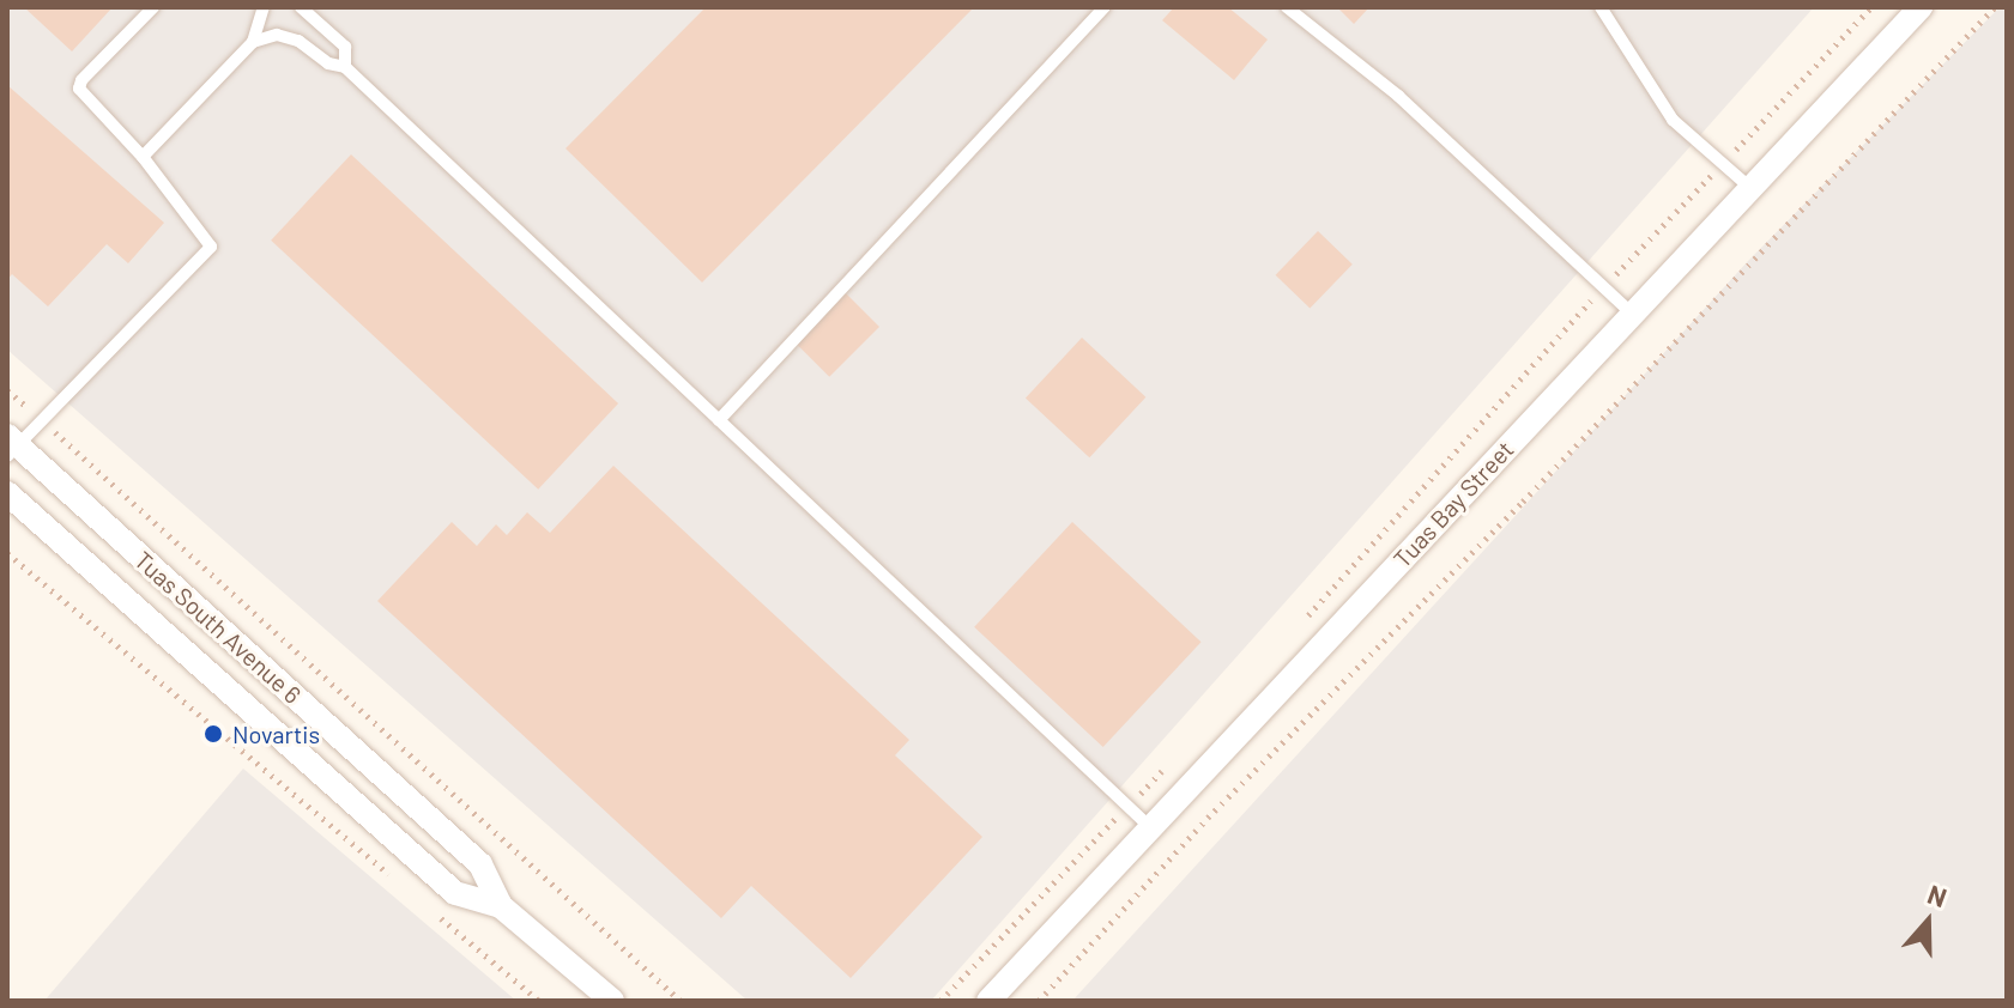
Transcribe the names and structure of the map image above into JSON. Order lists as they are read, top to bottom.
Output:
{
  "streets": {
    "street": ["Tuas Bay Street", "Tuas South Avenue 6"]
  },
  "places": ["Novartis"],
  "north": "top"
}
